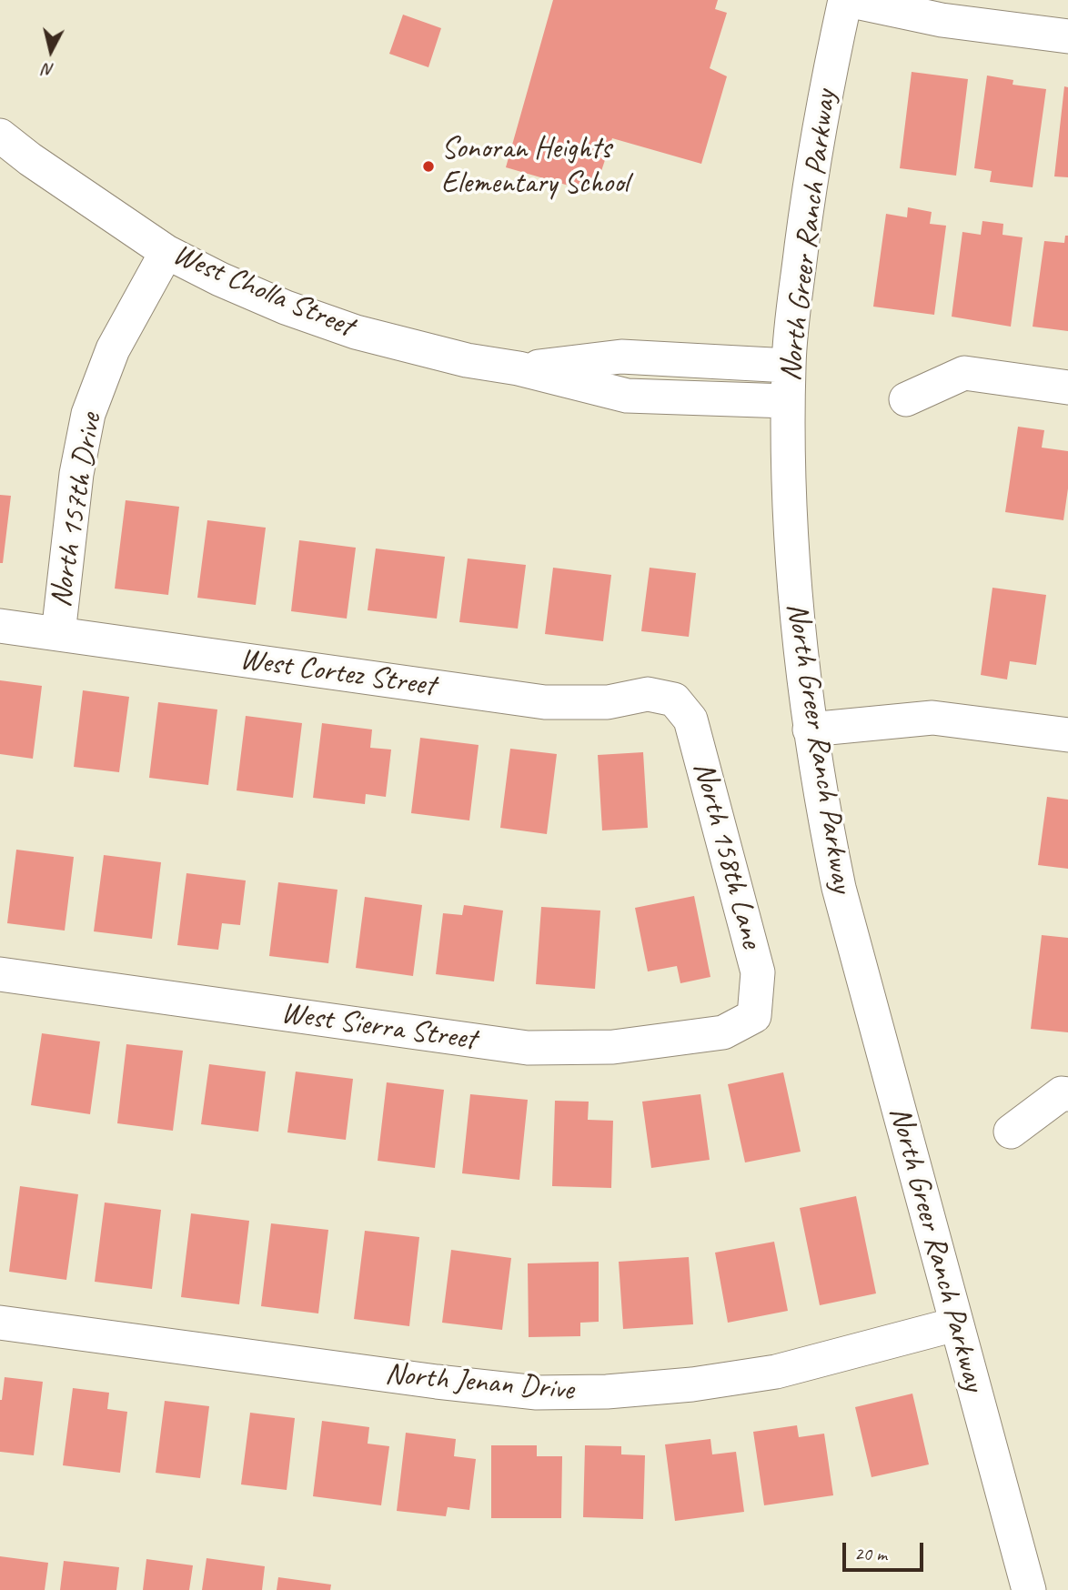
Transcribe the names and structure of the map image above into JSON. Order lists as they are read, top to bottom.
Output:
{
  "streets": {
    "street": [
      "North Greer Ranch Parkway",
      "West Cholla Street",
      "North 157th Drive",
      "West Cortez Street",
      "North 158th Lane",
      "West Sierra Street",
      "North Jenan Drive"
    ]
  },
  "crossings": [
    ["North Greer Ranch Parkway", "West Cholla Street"],
    ["North Greer Ranch Parkway", "North Jenan Drive"],
    ["West Cholla Street", "North 157th Drive"],
    ["North 157th Drive", "West Cortez Street"],
    ["West Cortez Street", "North 158th Lane"],
    ["North 158th Lane", "West Sierra Street"]
  ],
  "places": ["Sonoran Heights Elementary School"],
  "scale_bar": "20 m",
  "north": "bottom"
}
